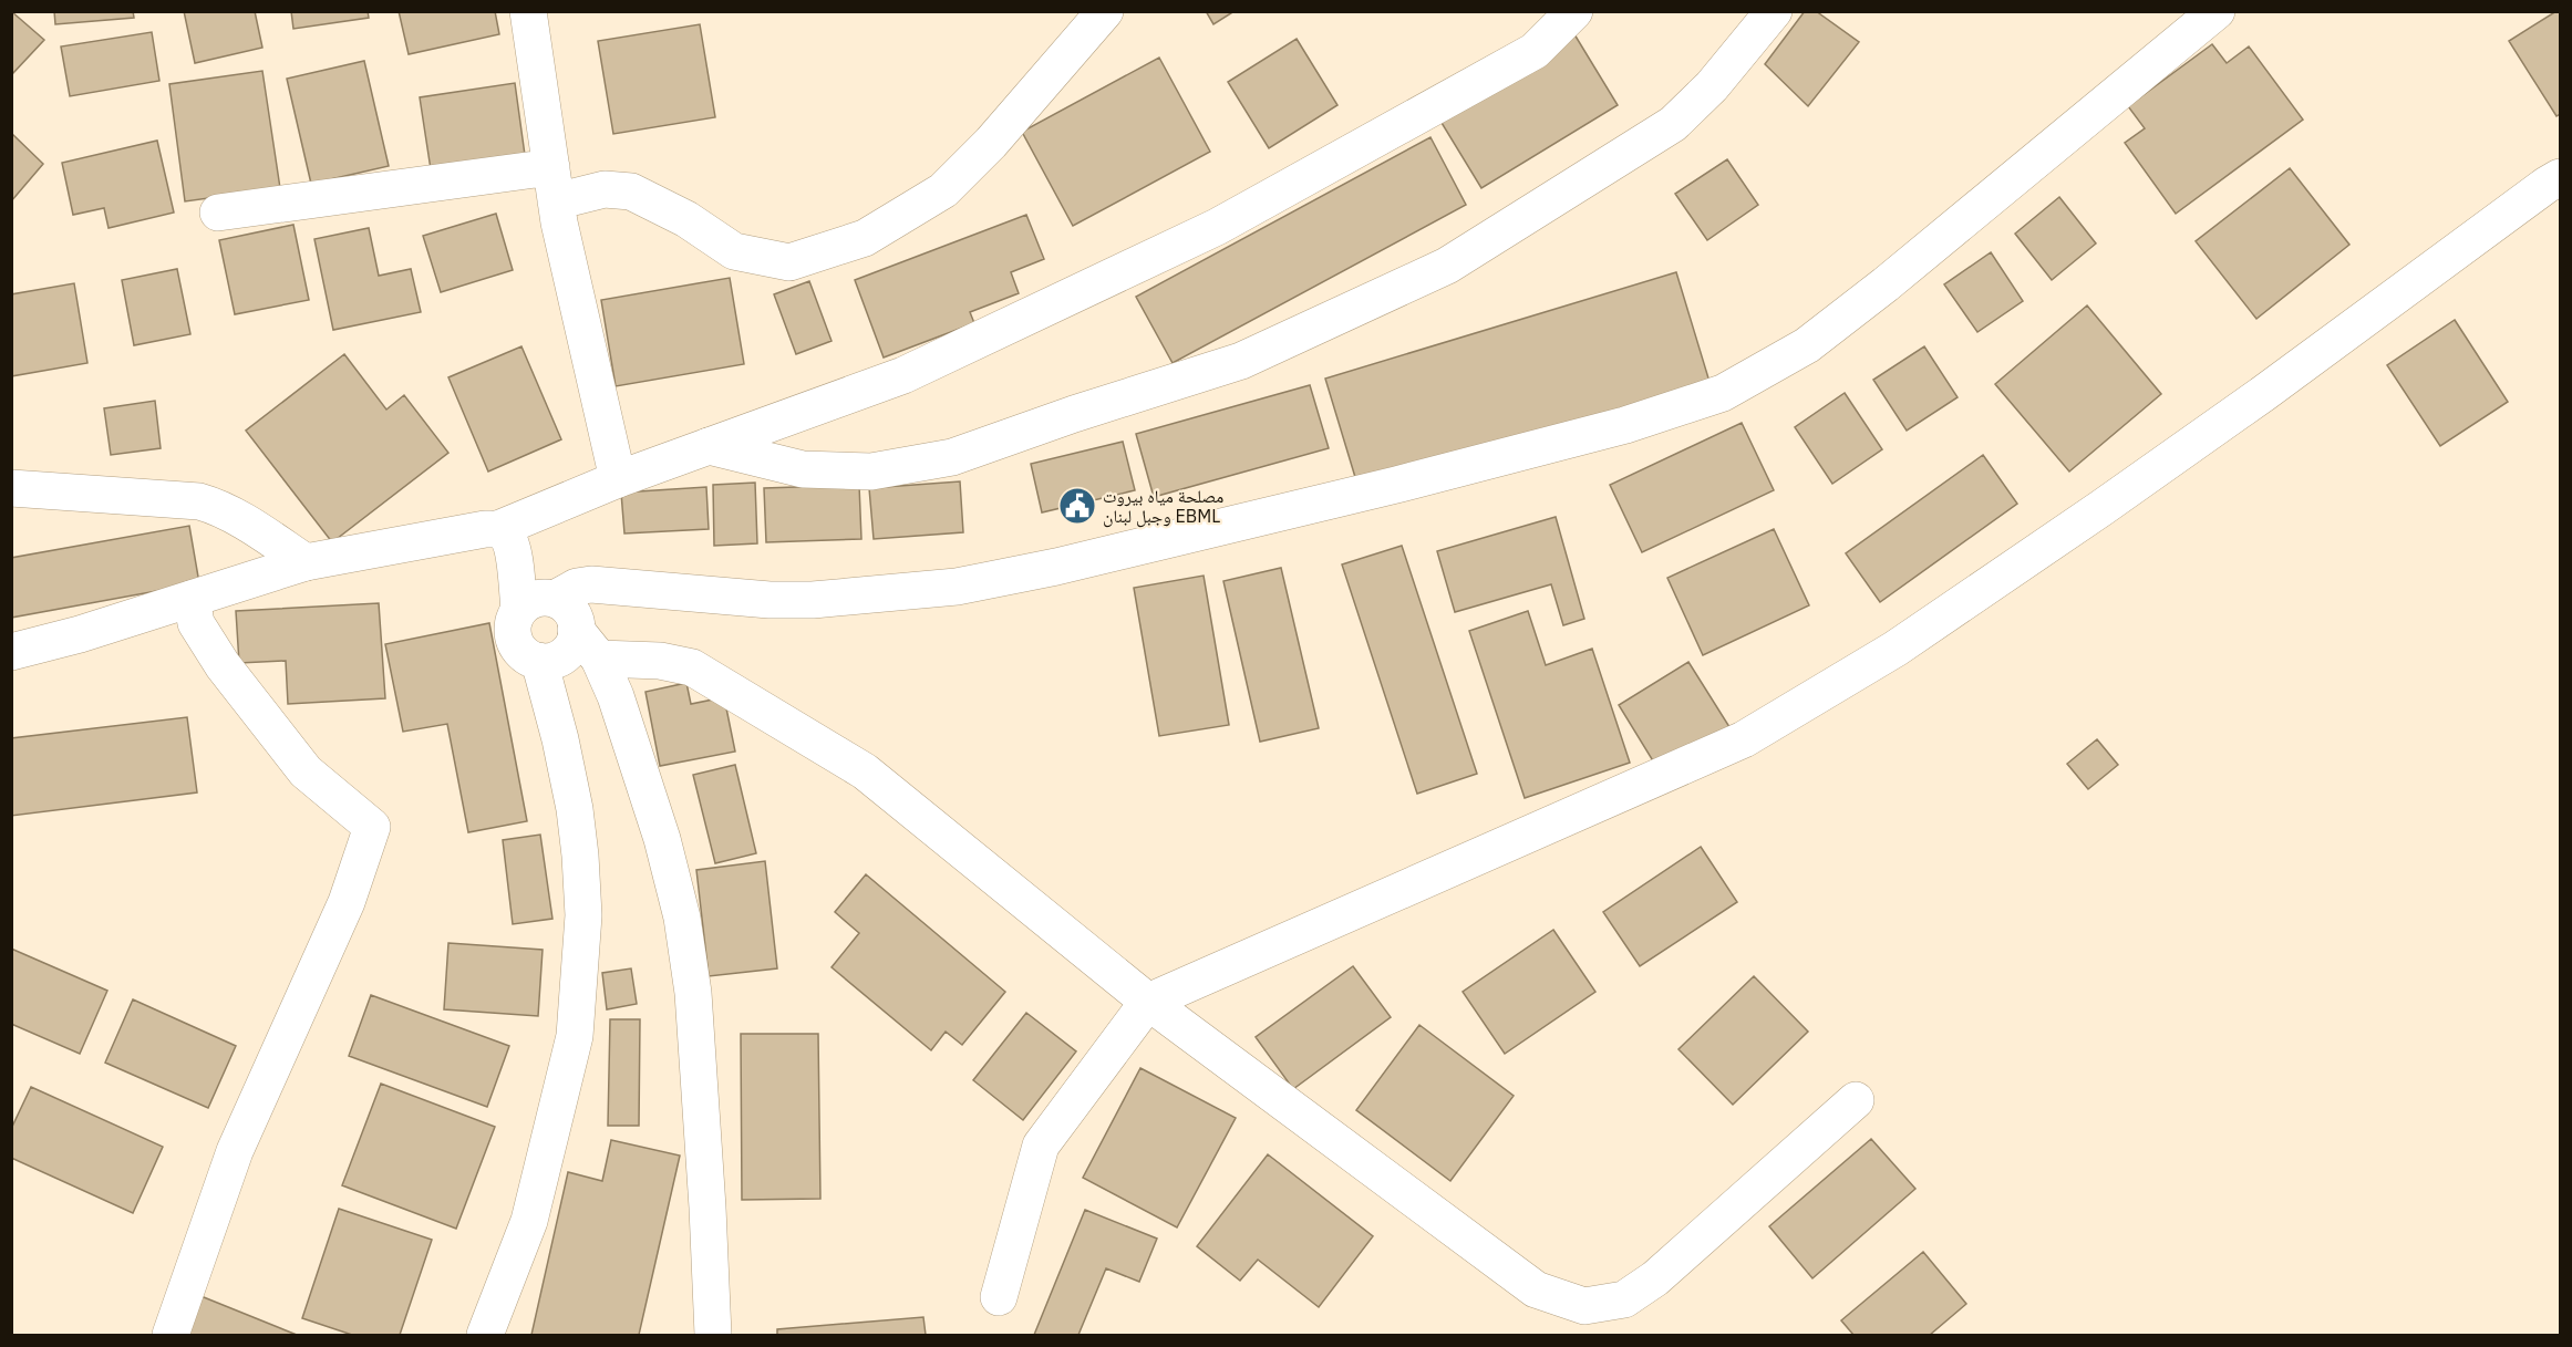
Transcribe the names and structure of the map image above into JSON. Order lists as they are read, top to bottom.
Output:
{
  "places": {
    "public building": ["مصلحة مياه بيروت وجبل لبنان EBML"]
  }
}
